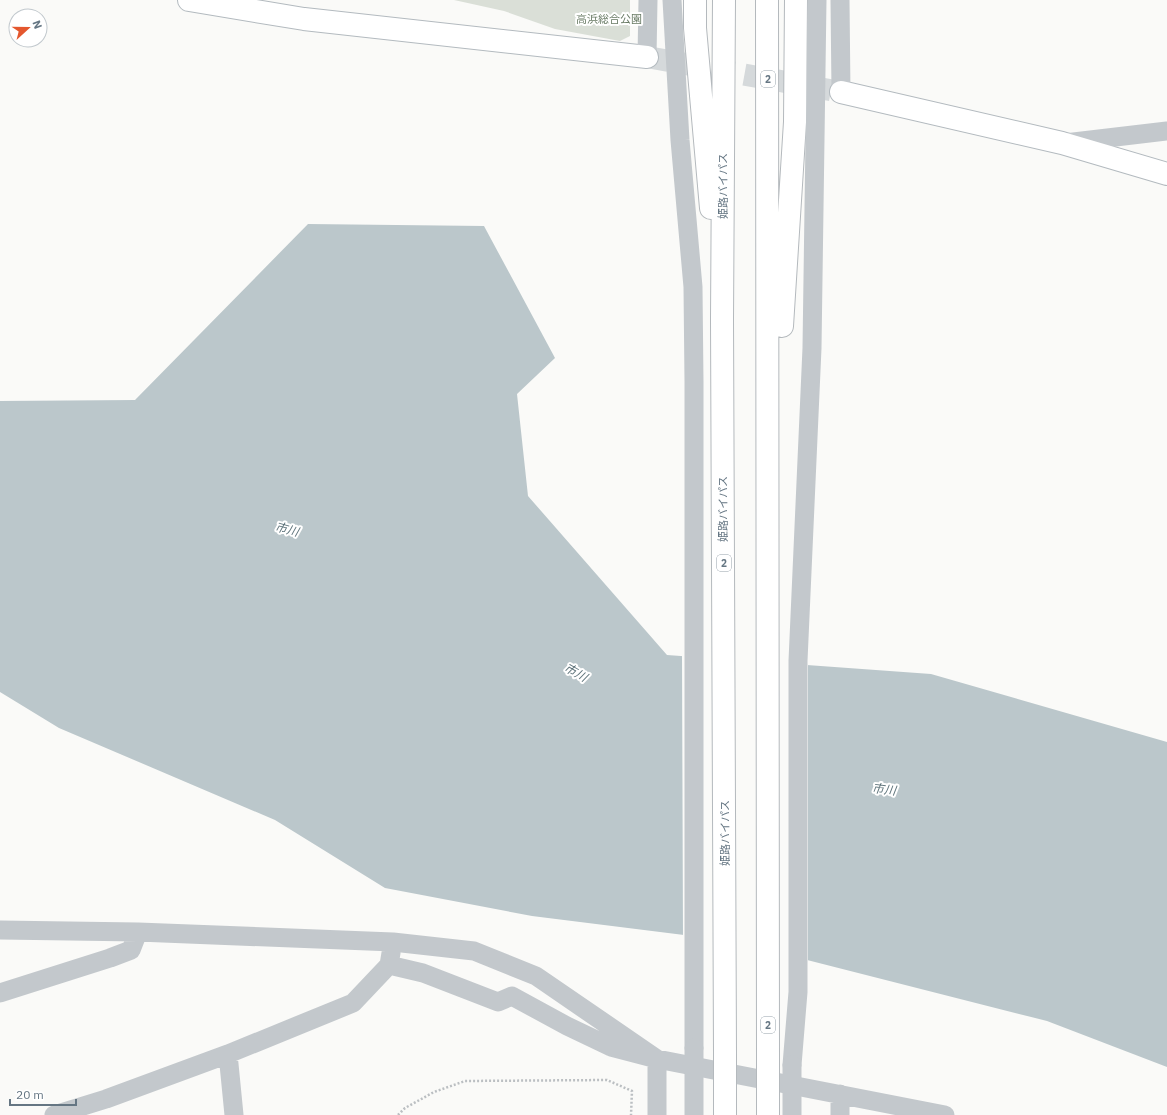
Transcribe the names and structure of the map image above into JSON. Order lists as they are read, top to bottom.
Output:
{
  "streets": {
    "main road": ["2", "姫路バイパス"]
  },
  "water": ["市川"],
  "parks": ["高浜総合公園"],
  "scale_bar": "20 m",
  "north": "right"
}
